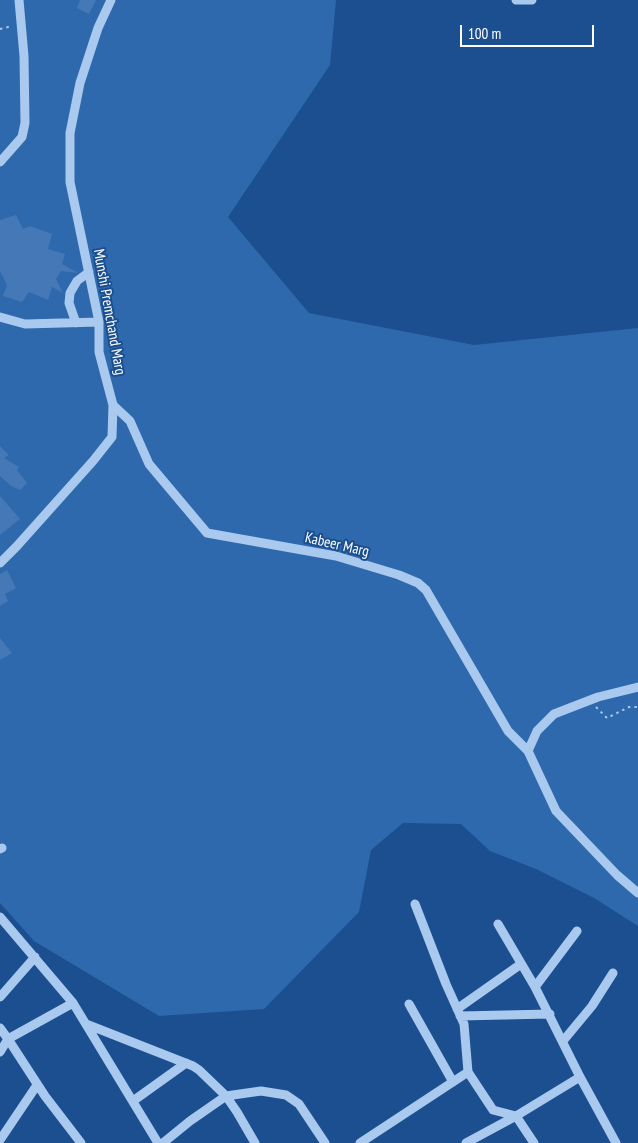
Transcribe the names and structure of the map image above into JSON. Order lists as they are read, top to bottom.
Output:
{
  "streets": {
    "street": ["Munshi Premchand Marg", "Kabeer Marg"]
  },
  "crossings": [
    ["Munshi Premchand Marg", "Kabeer Marg"]
  ],
  "scale_bar": "100 m"
}
